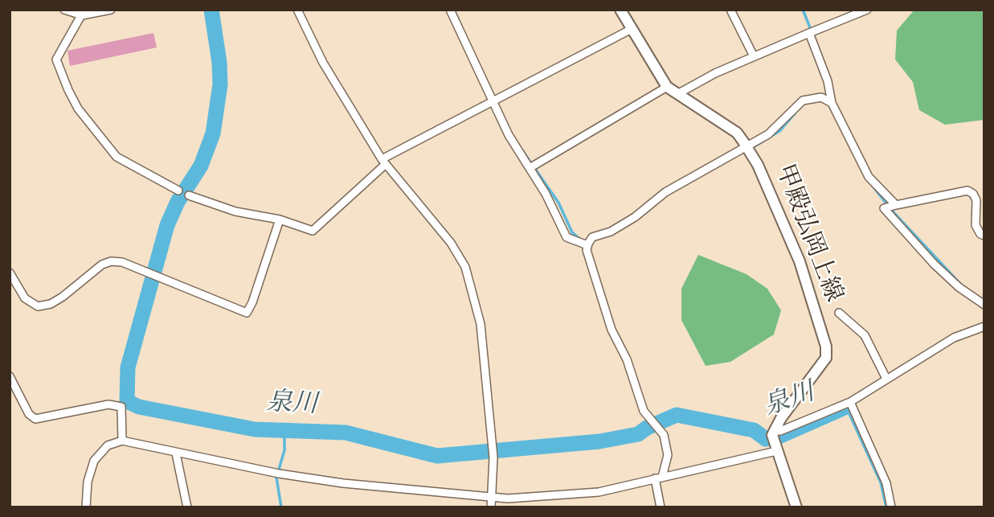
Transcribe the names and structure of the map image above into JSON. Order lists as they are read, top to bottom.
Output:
{
  "streets": {
    "main road": ["甲殿弘岡上線"]
  },
  "water": ["泉川"]
}
